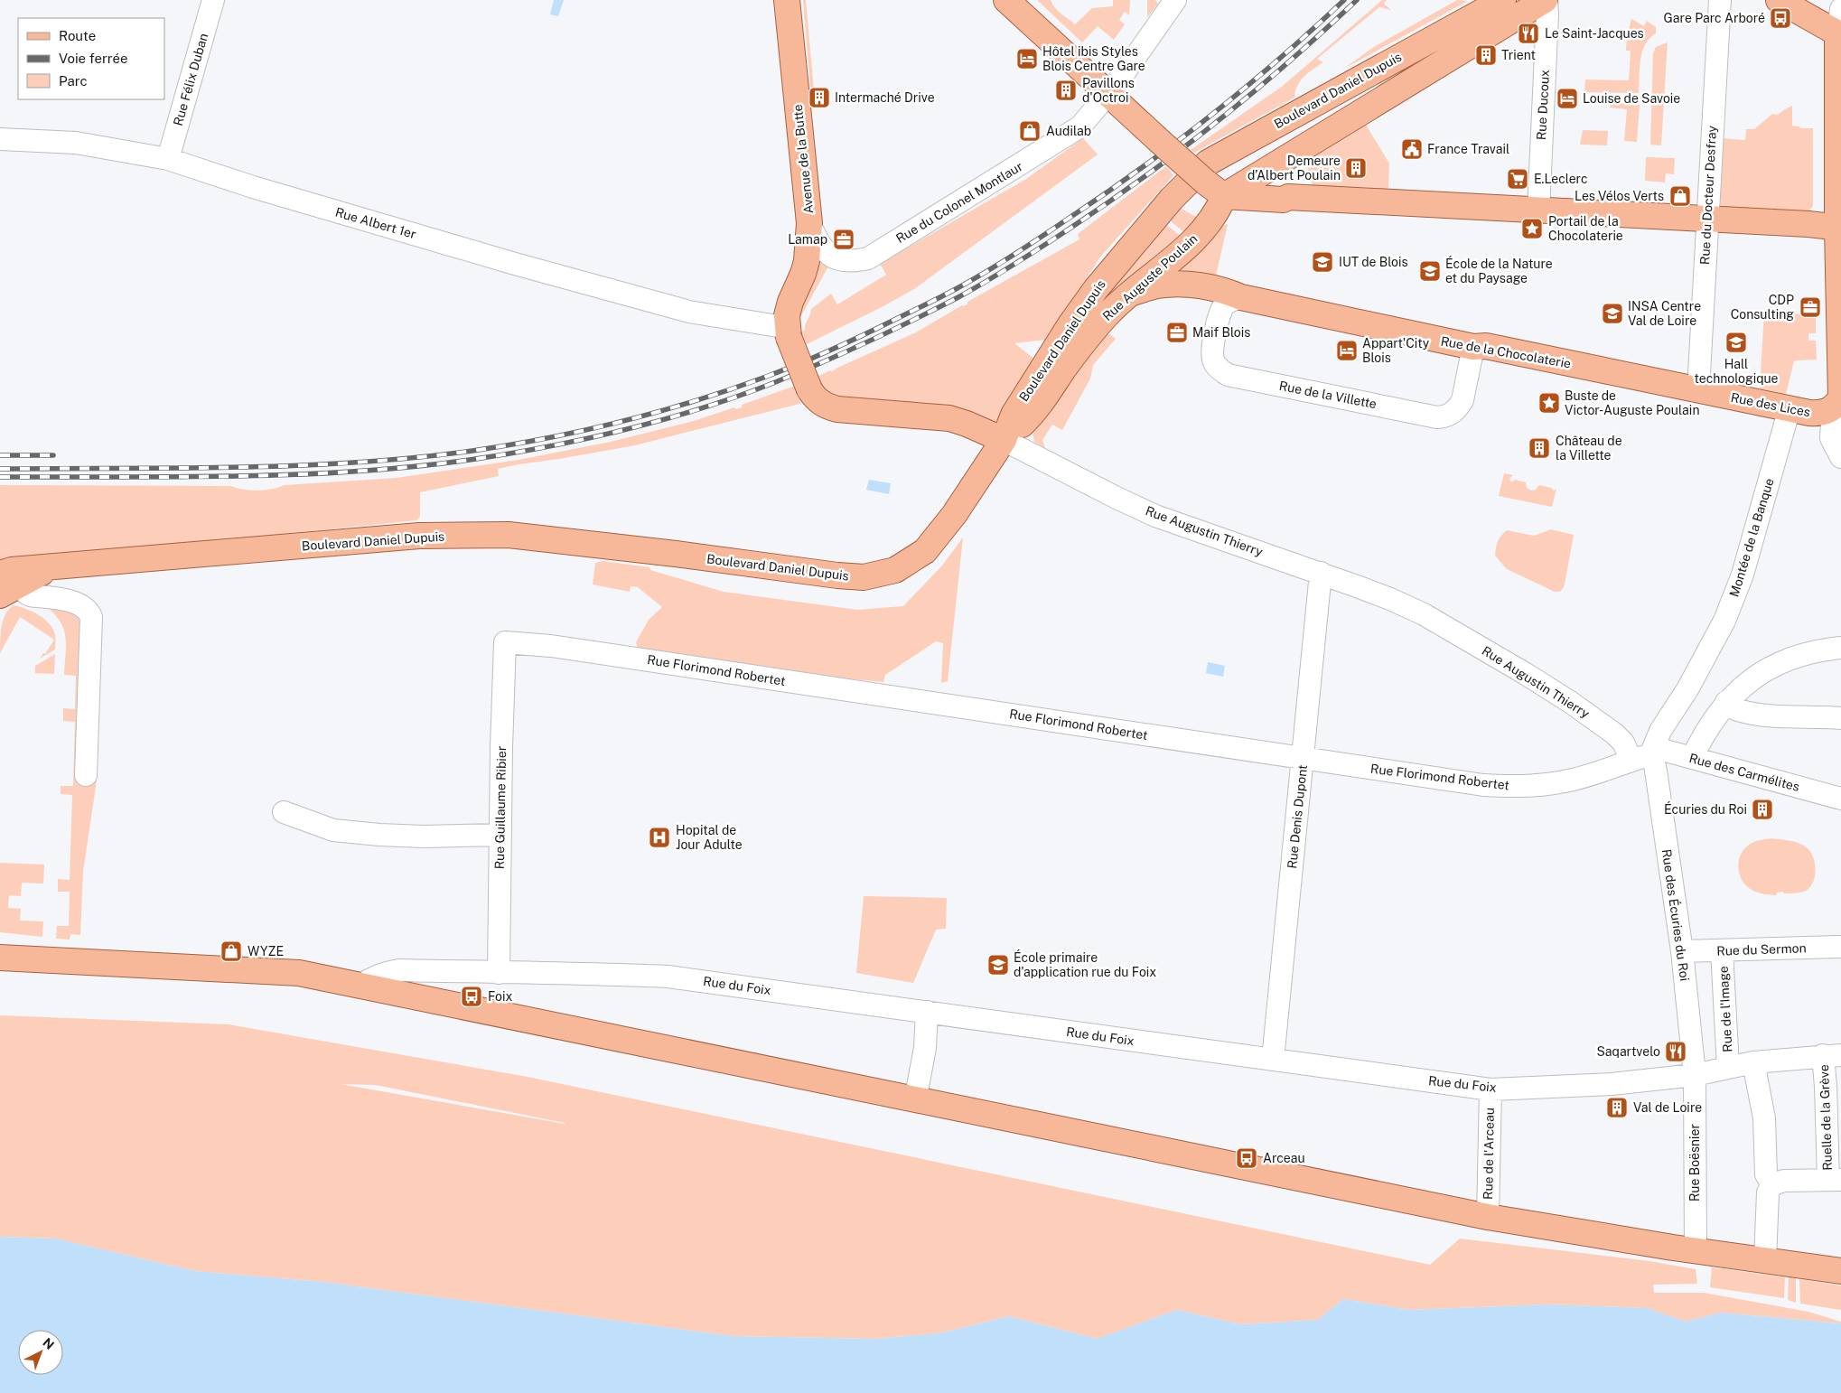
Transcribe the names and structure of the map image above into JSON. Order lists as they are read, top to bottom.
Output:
{
  "streets": {
    "main road": [
      "Boulevard Daniel Dupuis",
      "Avenue de la Butte",
      "Rue Auguste Poulain",
      "Rue de la Chocolaterie",
      "Rue des Lices",
      "Rue Augustin Thierry"
    ],
    "street": [
      "Rue Félix Duban",
      "Rue Ducoux",
      "Rue du Docteur Desfray",
      "Rue du Colonel Montlaur",
      "Rue Albert 1er",
      "Rue de la Villette",
      "Montée de la Banque",
      "Rue Florimond Robertet",
      "Rue des Carmélites",
      "Rue Guillaume Ribier",
      "Rue Denis Dupont",
      "Rue des Écuries du Roi",
      "Rue du Sermon",
      "Rue du Foix",
      "Rue de l'Image",
      "Ruelle de la Grève",
      "Rue de l'Arceau",
      "Rue Boësnier"
    ]
  },
  "crossings": [
    ["Rue Félix Duban", "Rue Albert 1er"],
    ["Boulevard Daniel Dupuis", "Rue Auguste Poulain"],
    ["Boulevard Daniel Dupuis", "Rue Augustin Thierry"],
    ["Avenue de la Butte", "Rue du Colonel Montlaur"],
    ["Avenue de la Butte", "Rue Albert 1er"],
    ["Avenue de la Butte", "Rue Augustin Thierry"],
    ["Rue du Docteur Desfray", "Rue de la Chocolaterie"],
    ["Rue du Docteur Desfray", "Rue des Lices"],
    ["Rue Albert 1er", "Rue Augustin Thierry"],
    ["Rue Auguste Poulain", "Rue de la Chocolaterie"],
    ["Rue Auguste Poulain", "Rue Augustin Thierry"],
    ["Rue de la Chocolaterie", "Rue de la Villette"],
    ["Rue de la Chocolaterie", "Rue des Lices"],
    ["Rue des Lices", "Montée de la Banque"],
    ["Rue Augustin Thierry", "Montée de la Banque"],
    ["Rue Augustin Thierry", "Rue Florimond Robertet"],
    ["Rue Augustin Thierry", "Rue des Carmélites"],
    ["Rue Augustin Thierry", "Rue Denis Dupont"],
    ["Rue Augustin Thierry", "Rue des Écuries du Roi"],
    ["Montée de la Banque", "Rue Florimond Robertet"],
    ["Montée de la Banque", "Rue des Carmélites"],
    ["Montée de la Banque", "Rue des Écuries du Roi"],
    ["Rue Florimond Robertet", "Rue des Carmélites"],
    ["Rue Florimond Robertet", "Rue Guillaume Ribier"],
    ["Rue Florimond Robertet", "Rue Denis Dupont"],
    ["Rue Florimond Robertet", "Rue des Écuries du Roi"],
    ["Rue des Carmélites", "Rue des Écuries du Roi"],
    ["Rue Guillaume Ribier", "Rue du Foix"],
    ["Rue Denis Dupont", "Rue du Foix"],
    ["Rue des Écuries du Roi", "Rue du Sermon"],
    ["Rue des Écuries du Roi", "Rue du Foix"],
    ["Rue des Écuries du Roi", "Rue Boësnier"],
    ["Rue du Sermon", "Rue de l'Image"],
    ["Rue du Foix", "Rue de l'Image"],
    ["Rue du Foix", "Ruelle de la Grève"],
    ["Rue du Foix", "Rue de l'Arceau"],
    ["Rue du Foix", "Rue Boësnier"]
  ],
  "places": {
    "bus stop": ["Gare Parc Arboré", "Foix", "Arceau"],
    "restaurant": ["Le Saint-Jacques", "Saqartvelo"],
    "building": [
      "Trient",
      "Pavillons d'Octroi",
      "Intermaché Drive",
      "Demeure d’Albert Poulain",
      "Château de la Villette",
      "Écuries du Roi",
      "Val de Loire"
    ],
    "hotel": ["Hôtel ibis Styles Blois Centre Gare", "Louise de Savoie", "Appart'City Blois"],
    "shop": ["Audilab", "Les Vélos Verts", "WYZE"],
    "public building": ["France Travail"],
    "supermarket": ["E.Leclerc"],
    "place": ["Portail de la Chocolaterie", "Buste de Victor-Auguste Poulain"],
    "office": ["Lamap", "CDP Consulting", "Maif Blois"],
    "school or university": [
      "IUT de Blois",
      "École de la Nature et du Paysage",
      "INSA Centre Val de Loire",
      "Hall technologique",
      "École primaire d'application rue du Foix"
    ],
    "hospital": ["Hopital de Jour Adulte"]
  },
  "legend": ["Route", "Voie ferrée", "Parc"],
  "north": "top right"
}
